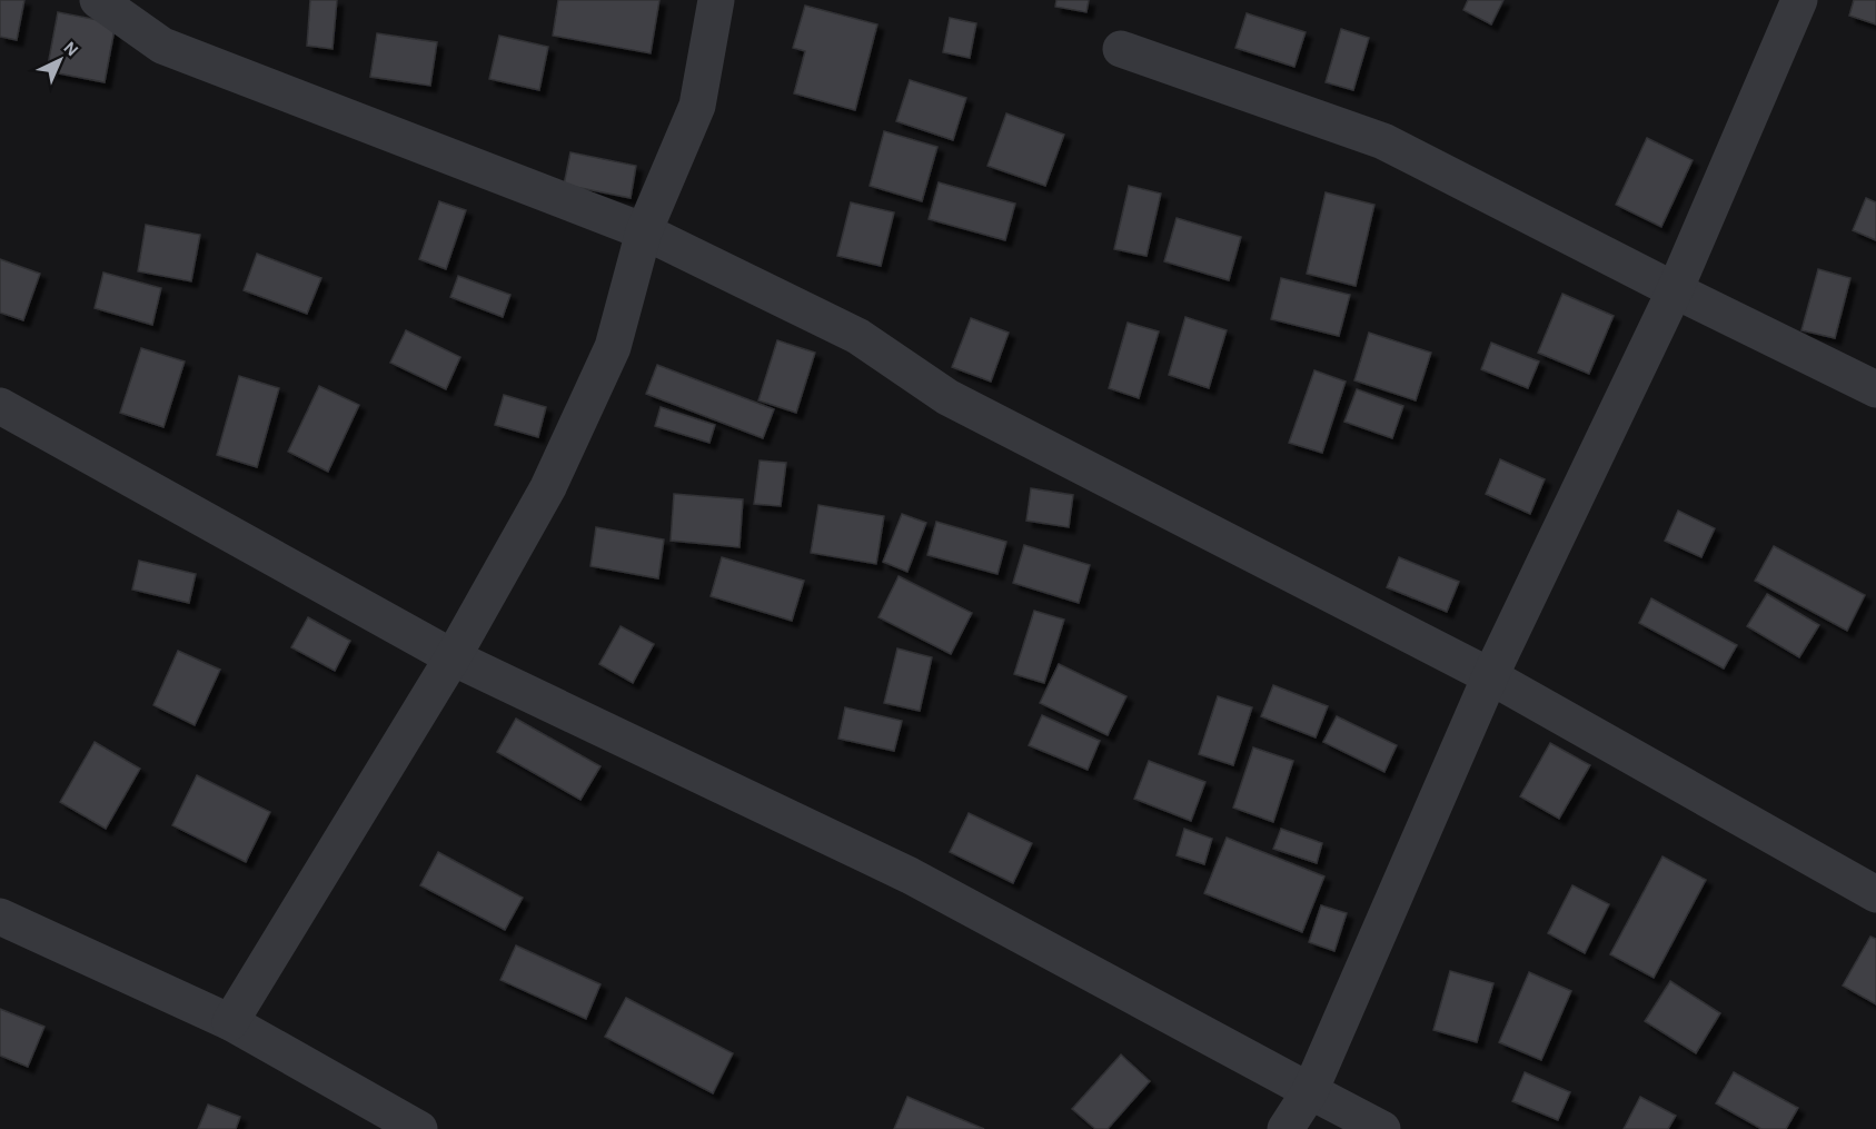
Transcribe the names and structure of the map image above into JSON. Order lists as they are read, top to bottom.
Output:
{
  "north": "top right"
}
